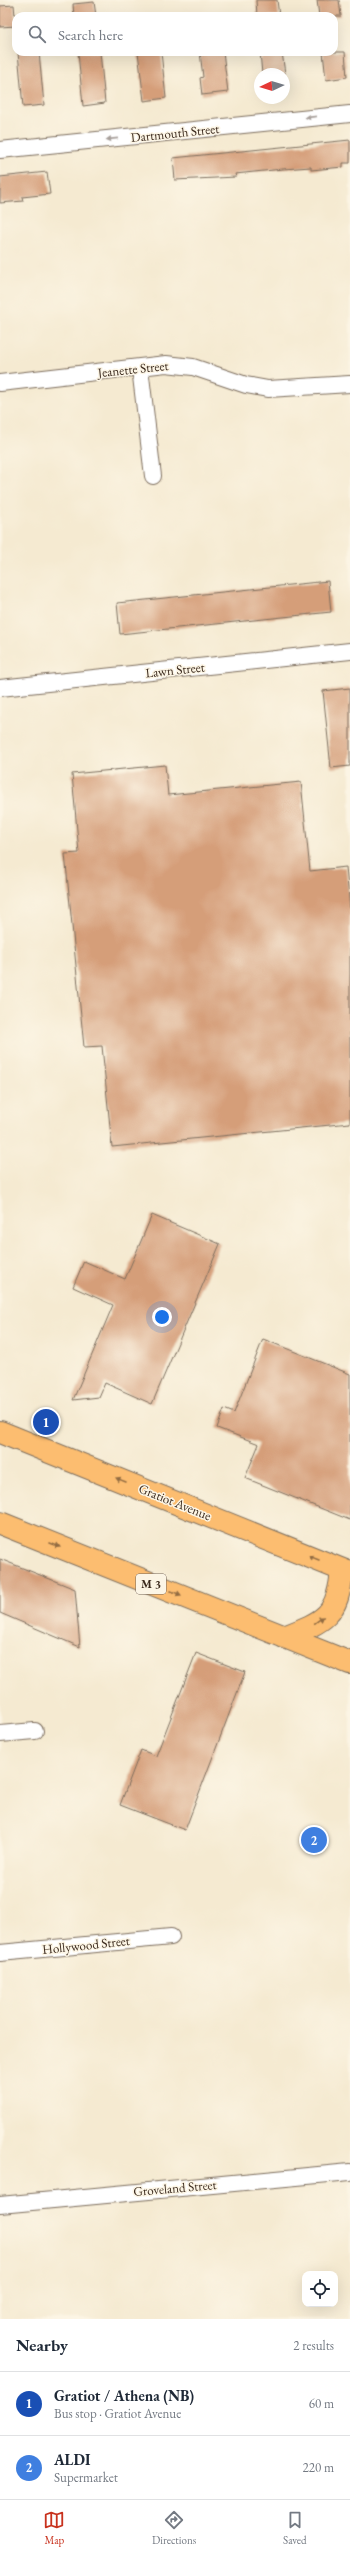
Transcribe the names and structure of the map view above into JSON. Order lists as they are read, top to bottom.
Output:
{
  "streets": {
    "main road": ["Gratiot Avenue", "M 3"],
    "street": [
      "Dartmouth Street",
      "Jeanette Street",
      "Lawn Street",
      "Hollywood Street",
      "Groveland Street"
    ]
  },
  "one_way": ["Dartmouth Street"],
  "north": "left",
  "page": {
    "search": "Search here",
    "pins": ["1", "2"],
    "heading": ["Nearby", "2 results"],
    "list": [
      {
        "mark": "1",
        "name": "Gratiot / Athena (NB)",
        "note": "Bus stop · Gratiot Avenue",
        "value": "60 m"
      },
      {
        "mark": "2",
        "name": "ALDI",
        "note": "Supermarket",
        "value": "220 m"
      }
    ],
    "nav": ["Map", "Directions", "Saved"]
  }
}
